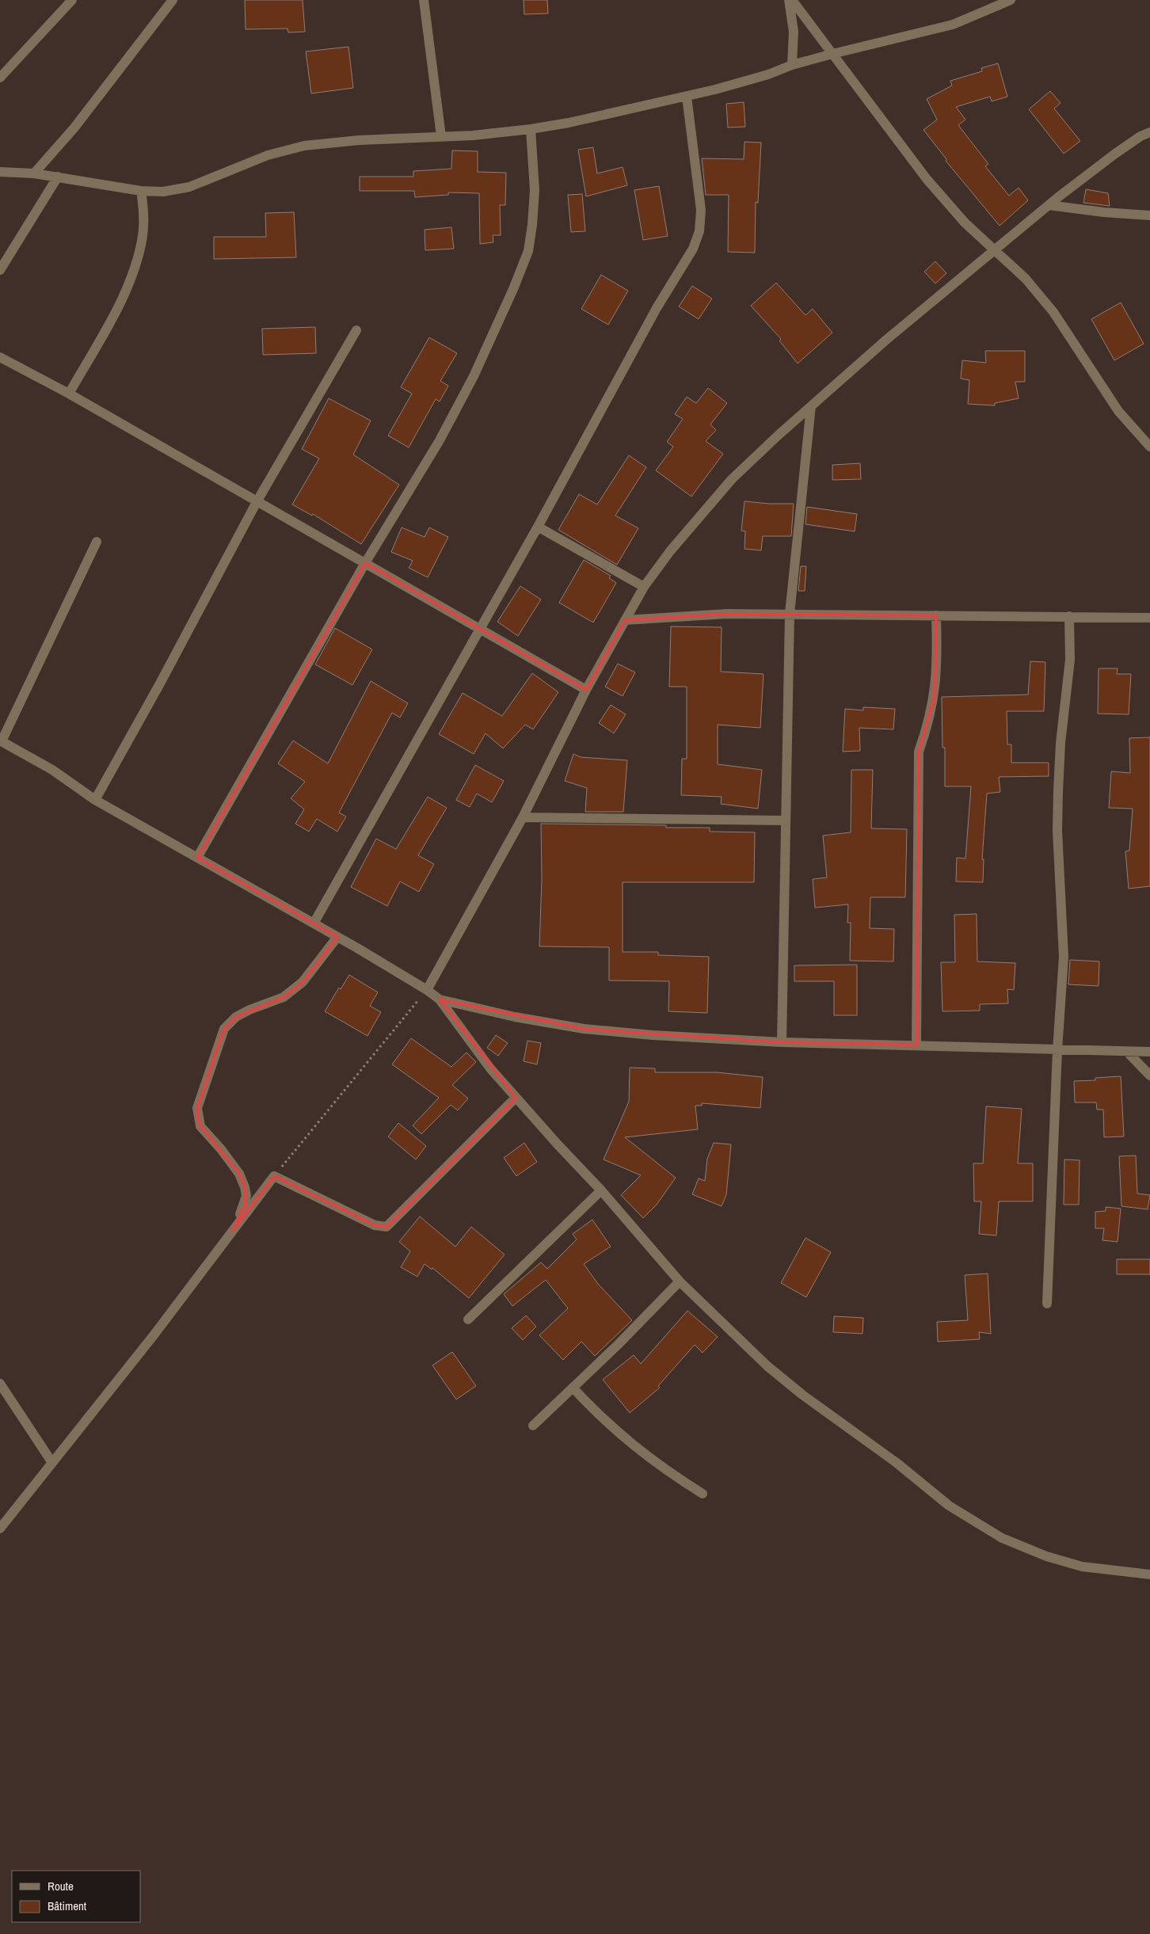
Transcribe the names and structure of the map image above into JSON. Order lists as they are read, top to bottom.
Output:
{
  "legend": ["Route", "Bâtiment"]
}
